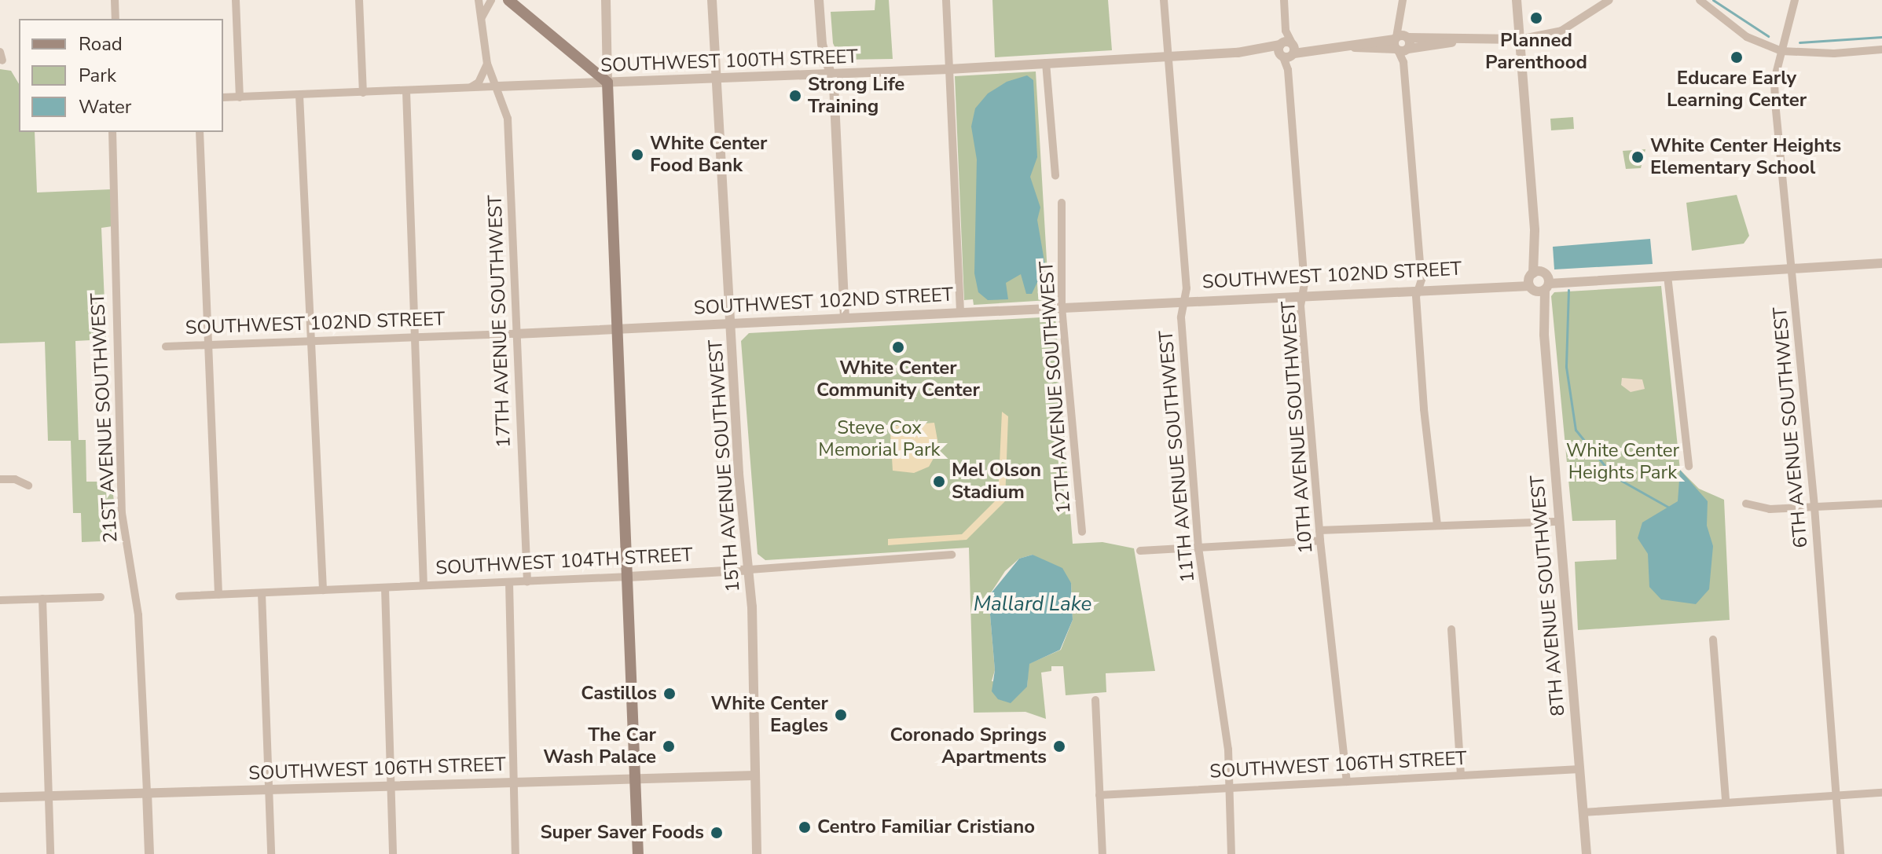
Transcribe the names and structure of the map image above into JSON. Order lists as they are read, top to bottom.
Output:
{
  "streets": {
    "street": [
      "SOUTHWEST 100TH STREET",
      "SOUTHWEST 102ND STREET",
      "17TH AVENUE SOUTHWEST",
      "12TH AVENUE SOUTHWEST",
      "21ST AVENUE SOUTHWEST",
      "10TH AVENUE SOUTHWEST",
      "6TH AVENUE SOUTHWEST",
      "11TH AVENUE SOUTHWEST",
      "15TH AVENUE SOUTHWEST",
      "SOUTHWEST 104TH STREET",
      "8TH AVENUE SOUTHWEST",
      "SOUTHWEST 106TH STREET"
    ]
  },
  "crossings": [
    ["SOUTHWEST 100TH STREET", "17TH AVENUE SOUTHWEST"],
    ["SOUTHWEST 100TH STREET", "10TH AVENUE SOUTHWEST"],
    ["SOUTHWEST 100TH STREET", "11TH AVENUE SOUTHWEST"],
    ["SOUTHWEST 100TH STREET", "15TH AVENUE SOUTHWEST"],
    ["SOUTHWEST 100TH STREET", "8TH AVENUE SOUTHWEST"],
    ["SOUTHWEST 102ND STREET", "17TH AVENUE SOUTHWEST"],
    ["SOUTHWEST 102ND STREET", "12TH AVENUE SOUTHWEST"],
    ["SOUTHWEST 102ND STREET", "10TH AVENUE SOUTHWEST"],
    ["SOUTHWEST 102ND STREET", "6TH AVENUE SOUTHWEST"],
    ["SOUTHWEST 102ND STREET", "11TH AVENUE SOUTHWEST"],
    ["SOUTHWEST 102ND STREET", "15TH AVENUE SOUTHWEST"],
    ["SOUTHWEST 102ND STREET", "8TH AVENUE SOUTHWEST"],
    ["17TH AVENUE SOUTHWEST", "SOUTHWEST 104TH STREET"],
    ["21ST AVENUE SOUTHWEST", "SOUTHWEST 106TH STREET"],
    ["10TH AVENUE SOUTHWEST", "SOUTHWEST 106TH STREET"],
    ["11TH AVENUE SOUTHWEST", "SOUTHWEST 106TH STREET"],
    ["15TH AVENUE SOUTHWEST", "SOUTHWEST 104TH STREET"],
    ["15TH AVENUE SOUTHWEST", "SOUTHWEST 106TH STREET"],
    ["8TH AVENUE SOUTHWEST", "SOUTHWEST 106TH STREET"]
  ],
  "water": ["Mallard Lake"],
  "parks": ["Steve Cox Memorial Park", "White Center Heights Park"],
  "places": [
    "Planned Parenthood",
    "Educare Early Learning Center",
    "Strong Life Training",
    "White Center Food Bank",
    "White Center Heights Elementary School",
    "White Center Community Center",
    "Mel Olson Stadium",
    "Castillos",
    "White Center Eagles",
    "The Car Wash Palace",
    "Coronado Springs Apartments",
    "Centro Familiar Cristiano",
    "Super Saver Foods"
  ],
  "legend": ["Road", "Park", "Water"]
}
